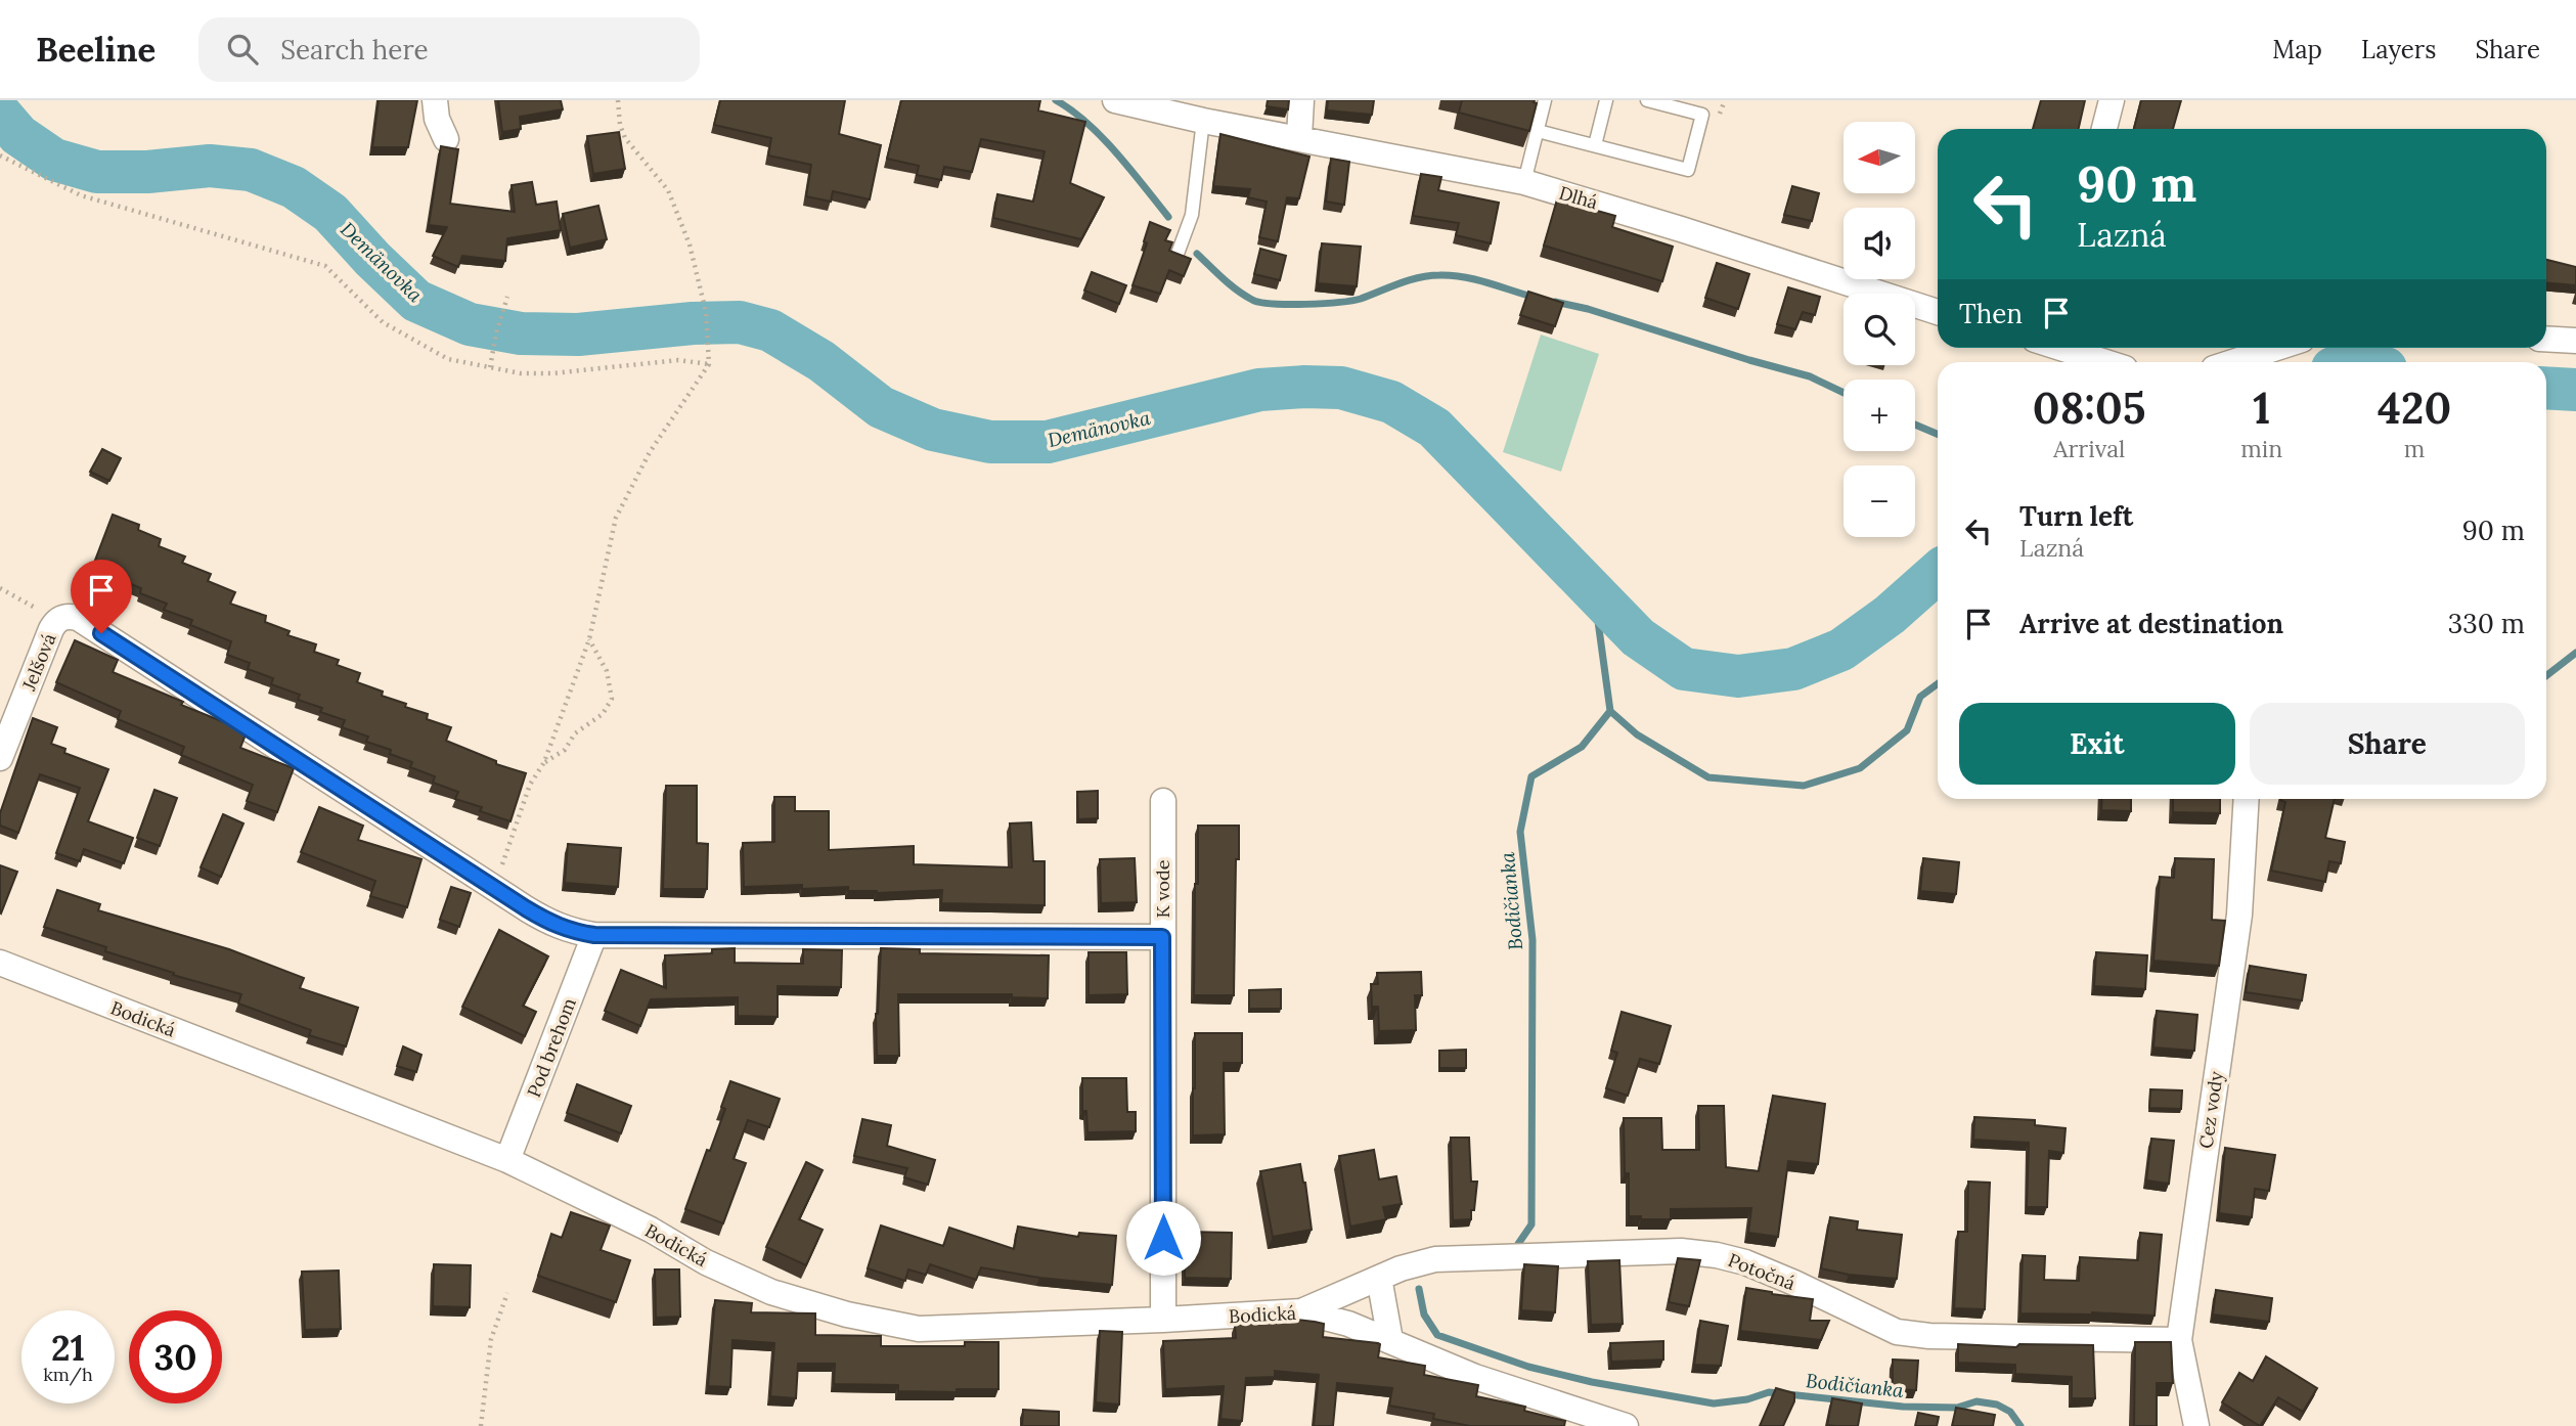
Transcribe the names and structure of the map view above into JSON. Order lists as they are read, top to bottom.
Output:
{
  "streets": {
    "street": [
      "Dlhá",
      "Jelšová",
      "K vode",
      "Bodická",
      "Pod brehom",
      "Cez vody",
      "Potočná"
    ]
  },
  "crossings": [
    ["K vode", "Bodická"],
    ["Bodická", "Pod brehom"],
    ["Bodická", "Potočná"],
    ["Cez vody", "Potočná"]
  ],
  "water": ["Demänovka", "Bodičianka"],
  "north": "left",
  "page": {
    "header": "Beeline",
    "search": "Search here",
    "nav": ["Map", "Layers", "Share"],
    "map_buttons": ["+", "−"],
    "turn": ["90 m", "Lazná"],
    "then": "Then",
    "eta": [
      "08:05",
      "Arrival",
      "1",
      "min",
      "420",
      "m"
    ],
    "list": [
      {
        "name": "Turn left",
        "note": "Lazná",
        "value": "90 m"
      },
      {
        "name": "Arrive at destination",
        "value": "330 m"
      }
    ],
    "buttons": ["Exit", "Share"],
    "speed": "21 km/h",
    "limit": "30"
  }
}
